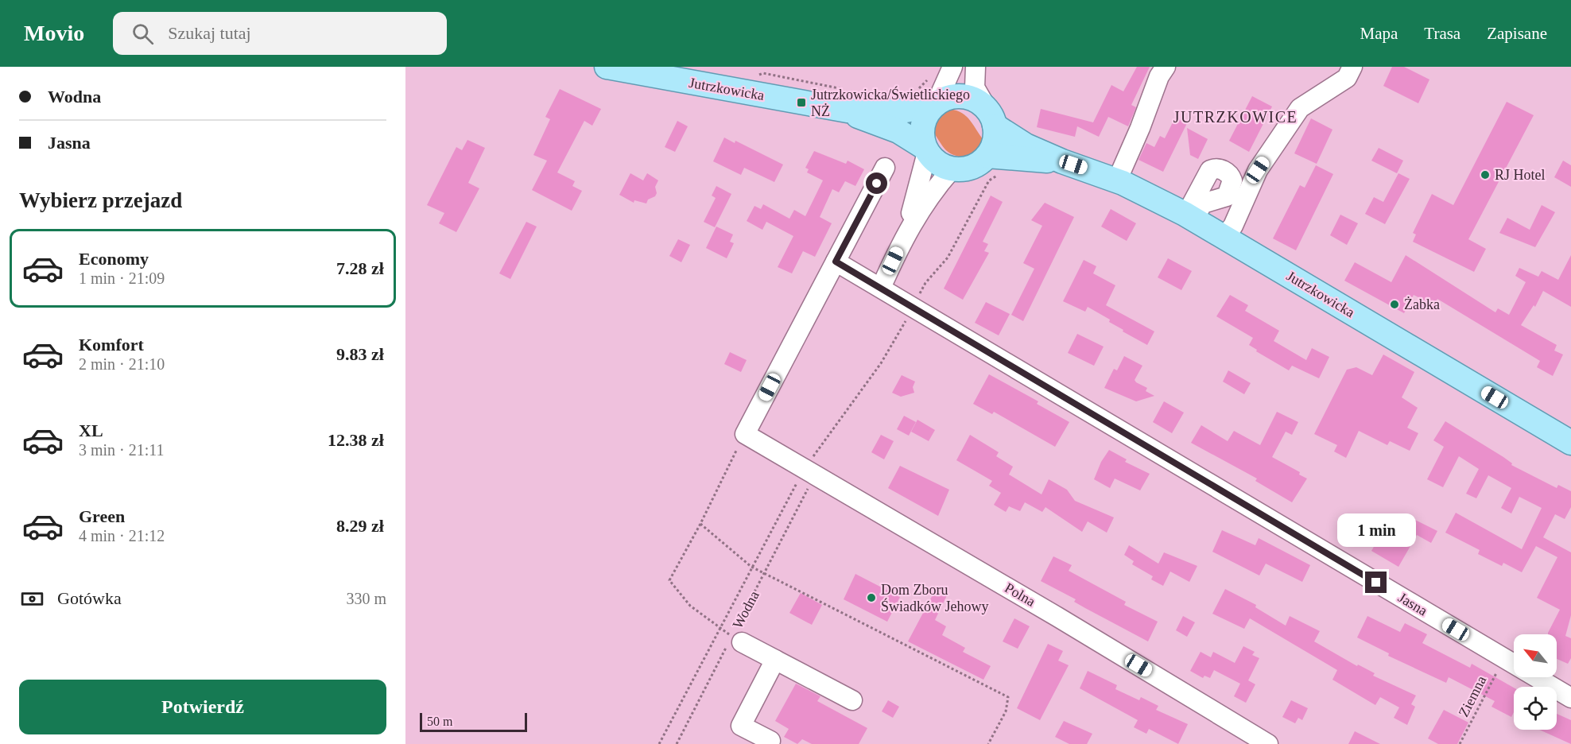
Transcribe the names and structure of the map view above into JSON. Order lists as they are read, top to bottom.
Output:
{
  "streets": {
    "main road": ["Jutrzkowicka"],
    "street": ["Polna", "Jasna"],
    "path": ["Wodna", "Ziemna"]
  },
  "crossings": [
    ["Polna", "Wodna"],
    ["Jasna", "Ziemna"]
  ],
  "districts": ["JUTRZKOWICE"],
  "places": {
    "transit": ["Jutrzkowicka/Świetlickiego NŻ"],
    "other": ["RJ Hotel", "Żabka", "Dom Zboru Świadków Jehowy"]
  },
  "scale_bar": "50 m",
  "north": "top left",
  "page": {
    "header": "Movio",
    "search": "Szukaj tutaj",
    "nav": ["Mapa", "Trasa", "Zapisane"],
    "banner": ["Wodna", "Jasna"],
    "heading": "Wybierz przejazd",
    "list": [
      {
        "name": "Economy",
        "note": "1 min · 21:09",
        "value": "7.28 zł"
      },
      {
        "name": "Komfort",
        "note": "2 min · 21:10",
        "value": "9.83 zł"
      },
      {
        "name": "XL",
        "note": "3 min · 21:11",
        "value": "12.38 zł"
      },
      {
        "name": "Green",
        "note": "4 min · 21:12",
        "value": "8.29 zł"
      }
    ],
    "bubble": "1 min",
    "pay": ["Gotówka", "330 m"],
    "buttons": "Potwierdź",
    "scale": "50 m"
  }
}
